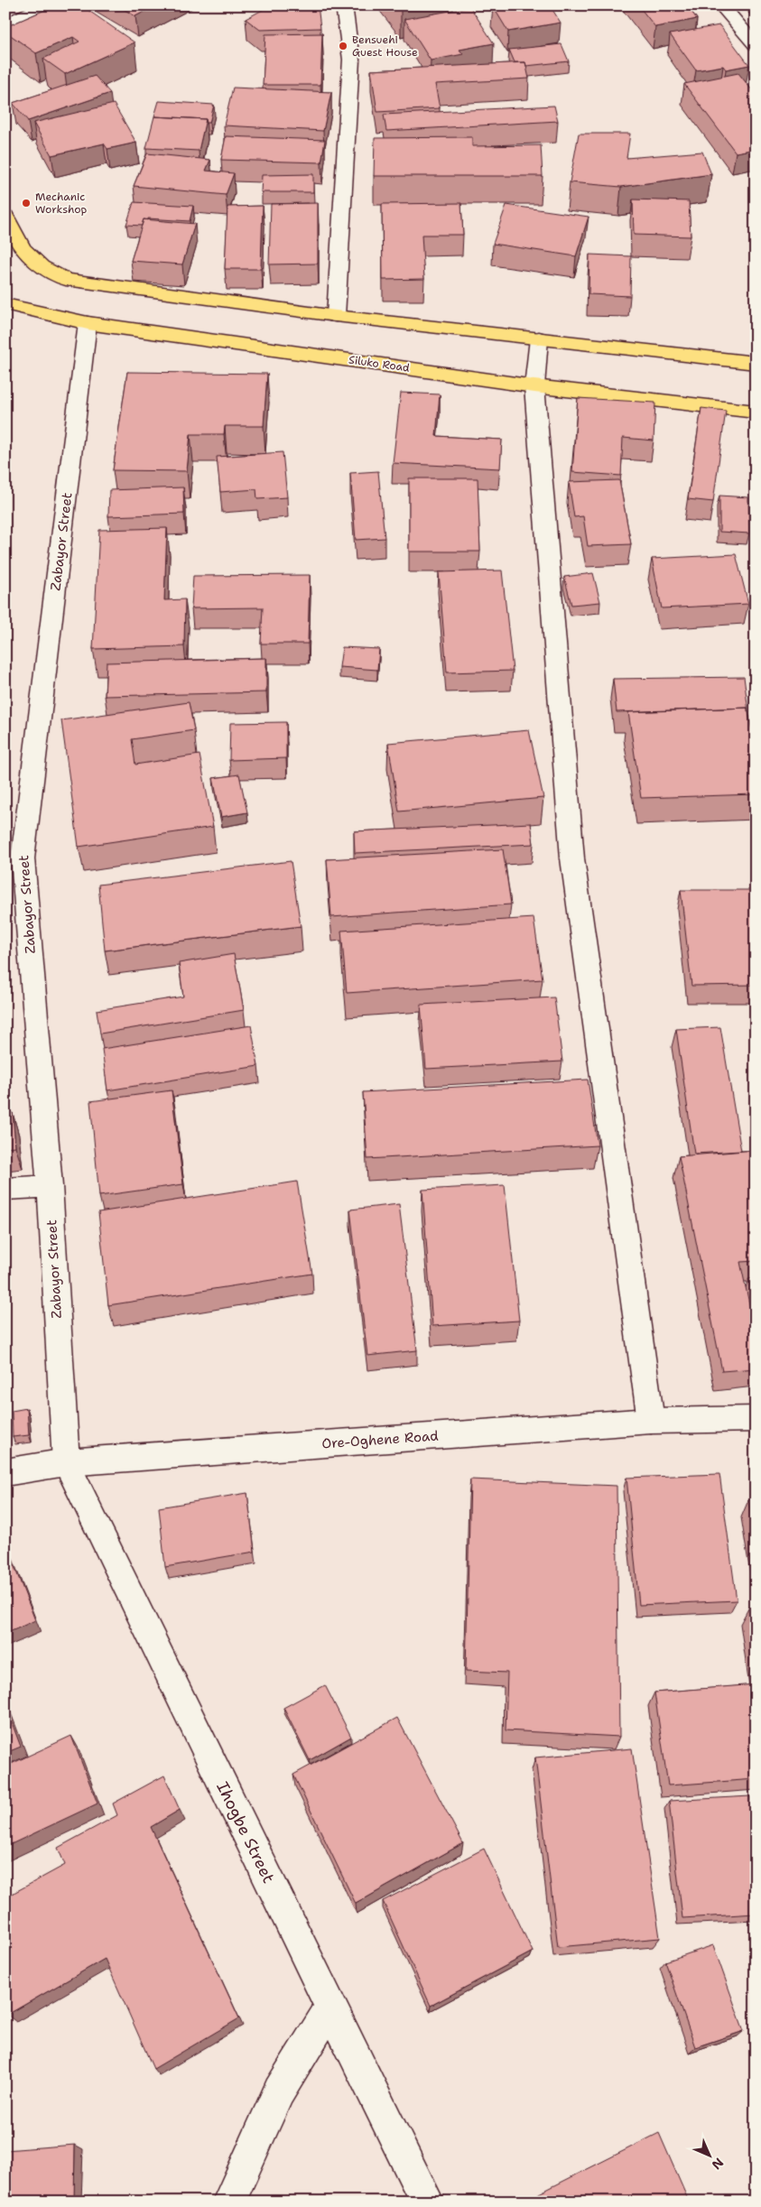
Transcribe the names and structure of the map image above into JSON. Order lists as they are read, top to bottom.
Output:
{
  "streets": {
    "main road": ["Siluko Road"],
    "street": ["Zabayor Street", "Ore-Oghene Road", "Ihogbe Street"]
  },
  "crossings": [
    ["Siluko Road", "Zabayor Street"],
    ["Zabayor Street", "Ore-Oghene Road"],
    ["Zabayor Street", "Ihogbe Street"],
    ["Ore-Oghene Road", "Ihogbe Street"]
  ],
  "places": ["Bensuehi Guest House", "Mechanic Workshop"],
  "north": "bottom right"
}
